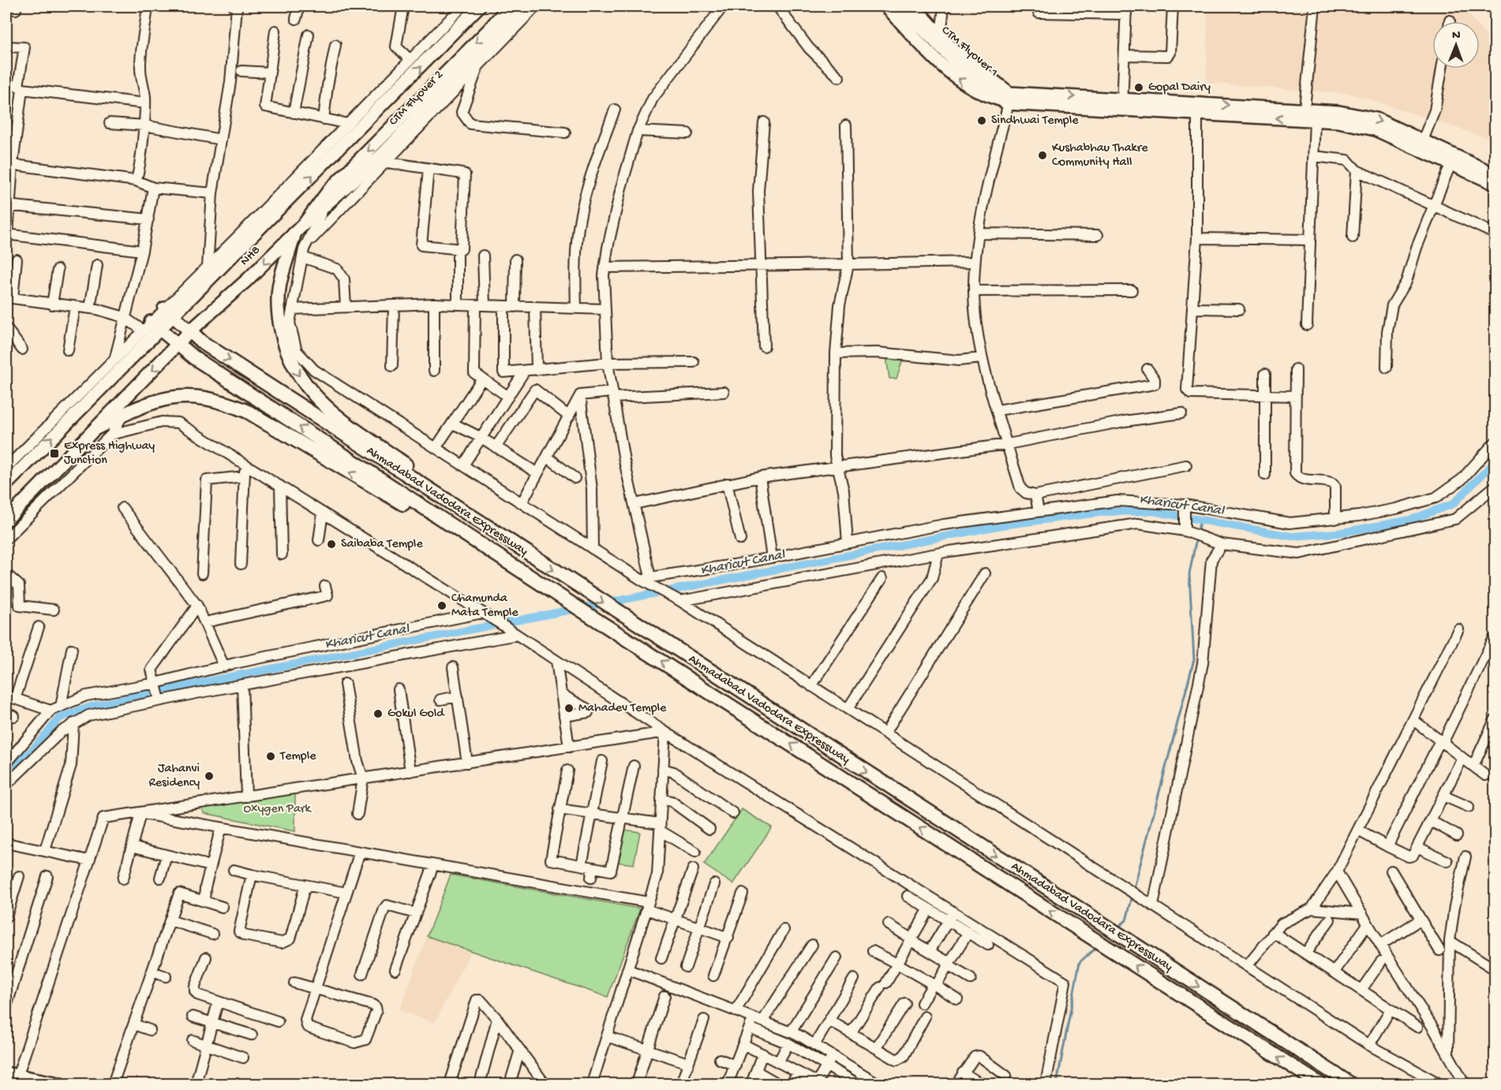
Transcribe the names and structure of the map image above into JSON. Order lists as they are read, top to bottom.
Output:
{
  "streets": {
    "highway": ["Ahmadabad Vadodara Expressway"],
    "main road": ["CTM Flyover 1", "CTM Flyover 2", "NH8"]
  },
  "crossings": [
    ["CTM Flyover 2", "NH8"],
    ["NH8", "Ahmadabad Vadodara Expressway"]
  ],
  "water": ["Kharicut Canal"],
  "parks": ["Oxygen Park"],
  "places": {
    "other": [
      "Gopal Dairy",
      "Sindhwai Temple",
      "Kushabhau Thakre Community Hall",
      "Saibaba Temple",
      "Chamunda Mata Temple",
      "Mahadev Temple",
      "Gokul Gold",
      "Temple",
      "Jahanvi Residency"
    ],
    "transit": ["Express Highway Junction"]
  },
  "north": "top"
}
